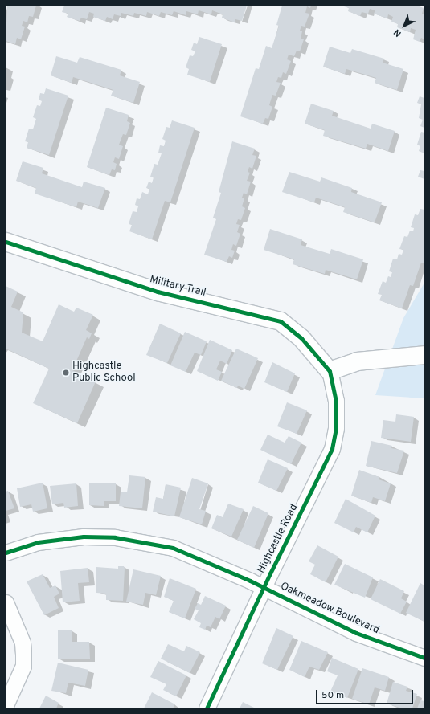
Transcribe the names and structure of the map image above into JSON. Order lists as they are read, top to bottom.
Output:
{
  "streets": {
    "street": ["Military Trail", "Highcastle Road", "Oakmeadow Boulevard"]
  },
  "crossings": [
    ["Military Trail", "Highcastle Road"],
    ["Highcastle Road", "Oakmeadow Boulevard"]
  ],
  "places": ["Highcastle Public School"],
  "scale_bar": "50 m",
  "north": "bottom left"
}
